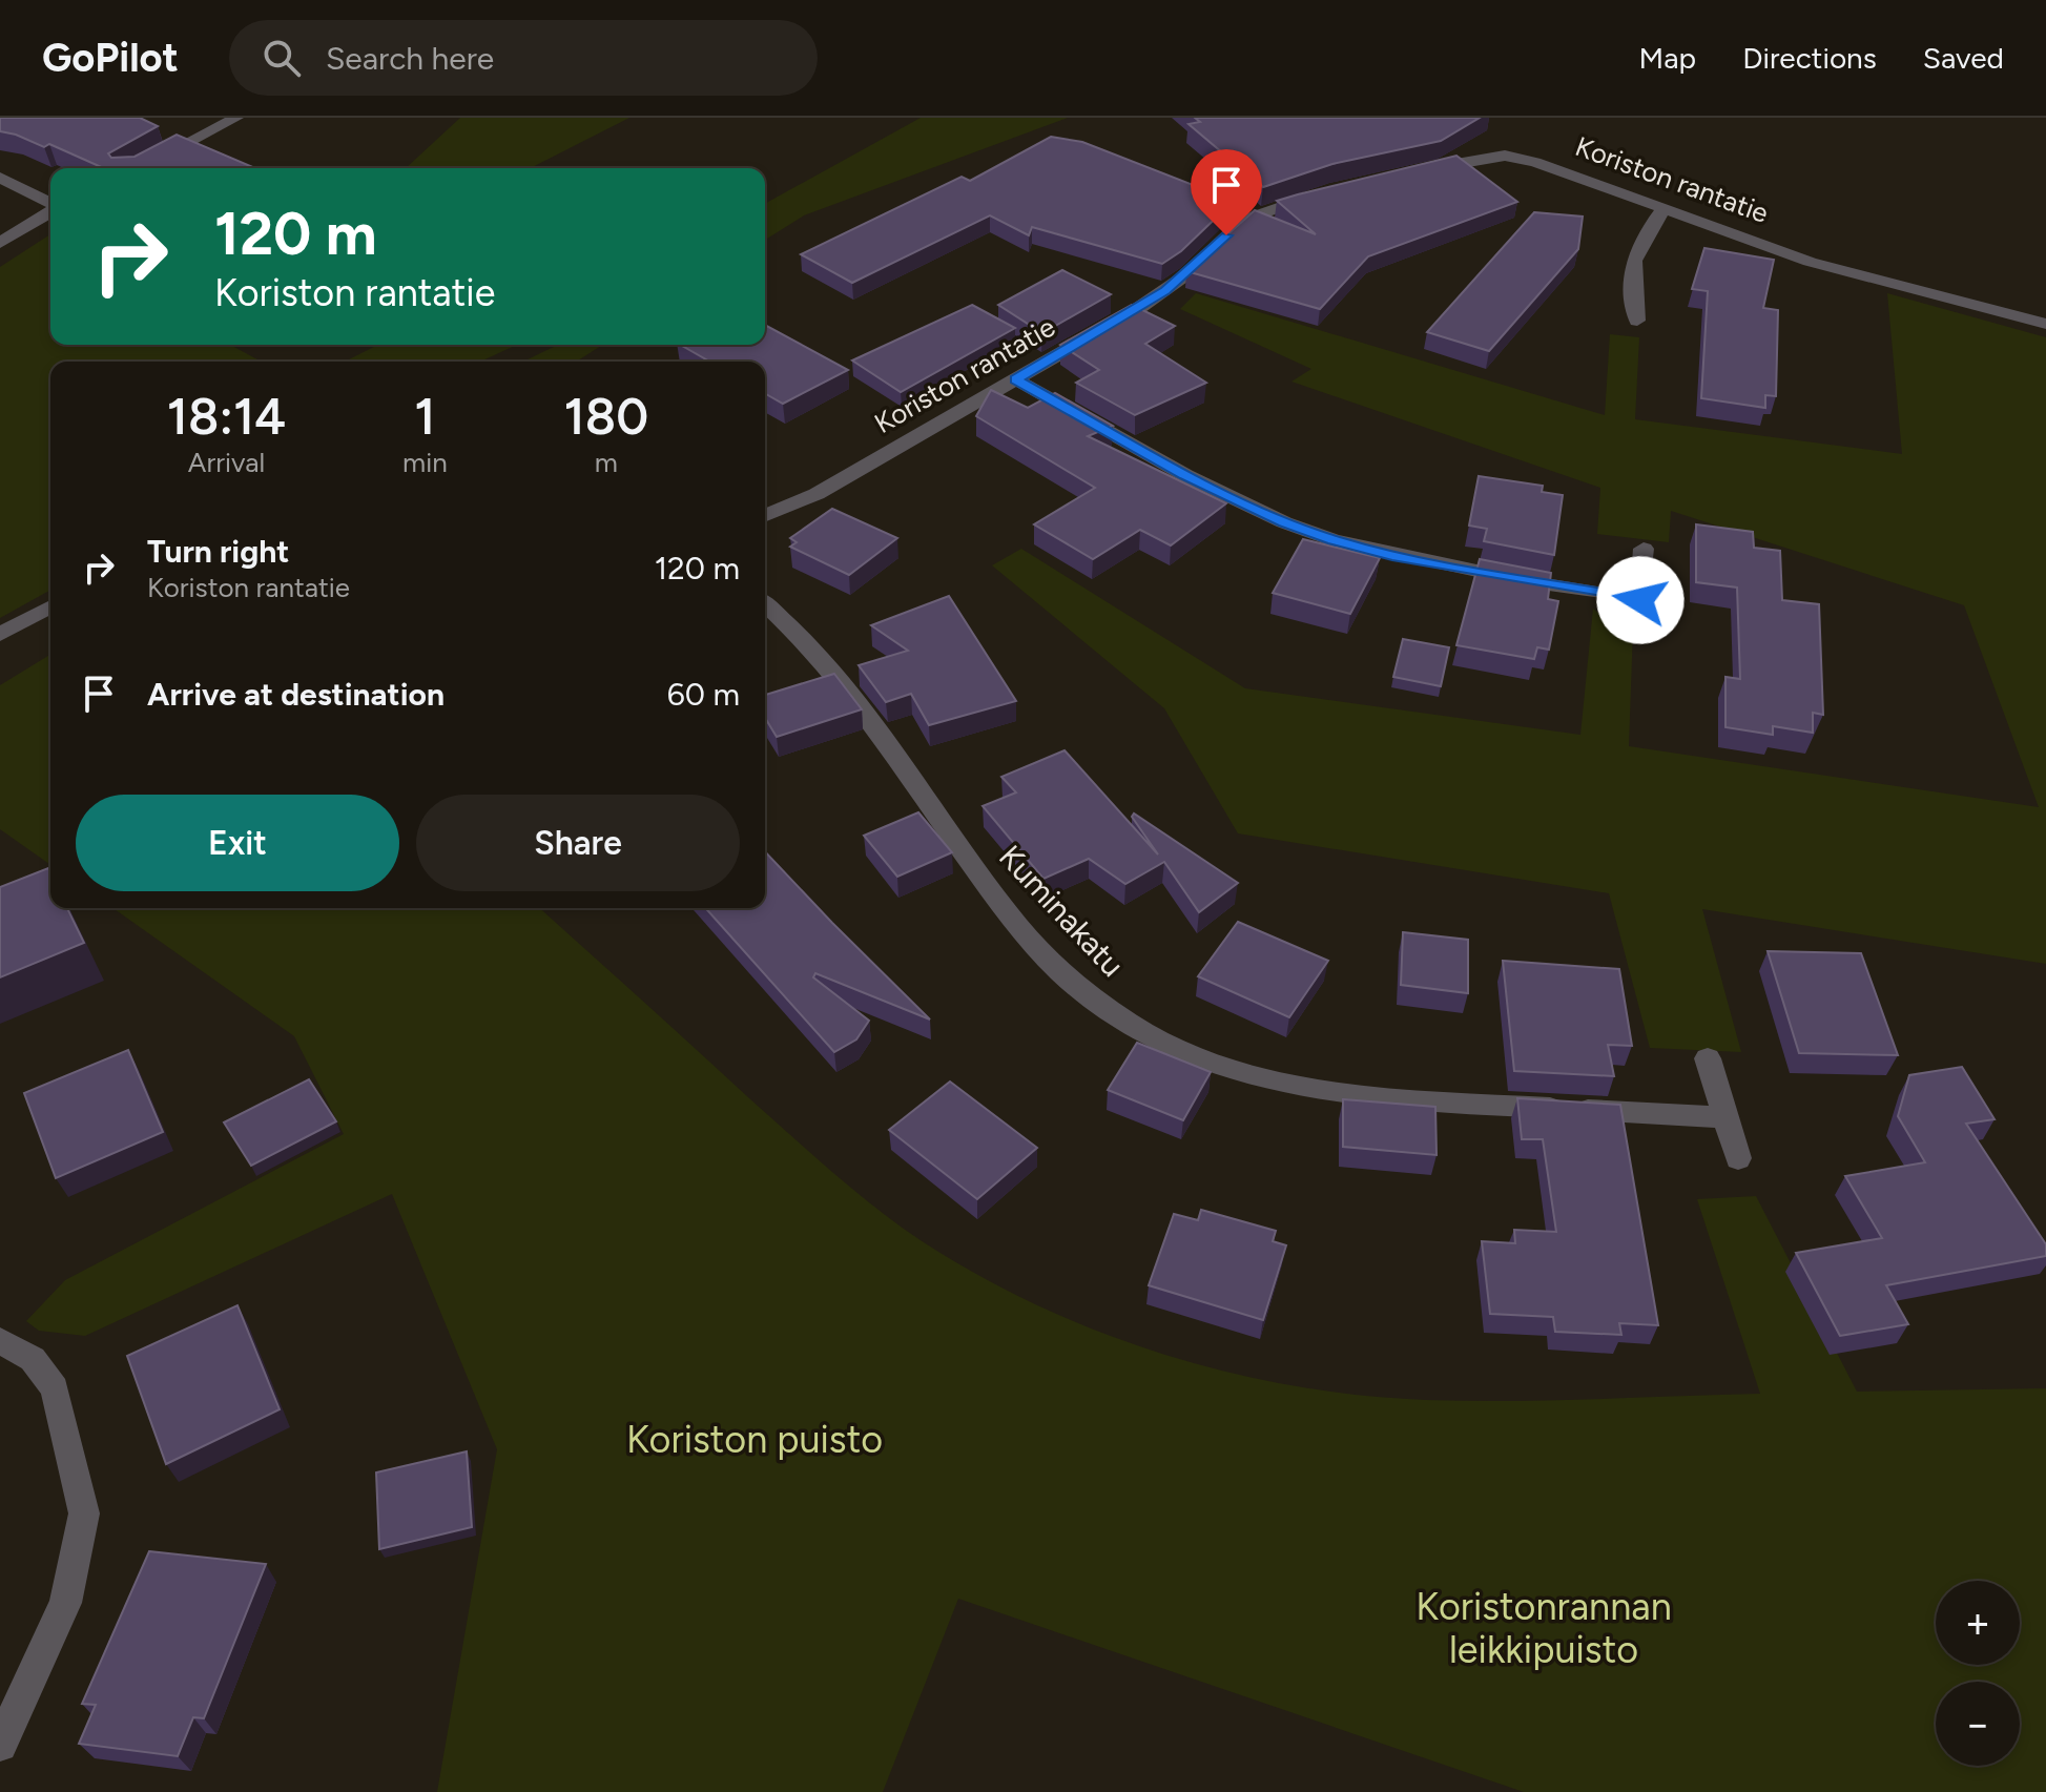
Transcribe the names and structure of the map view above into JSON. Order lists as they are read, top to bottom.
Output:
{
  "streets": {
    "street": ["Koriston rantatie", "Kuminakatu"]
  },
  "parks": ["Koriston puisto", "Koristonrannan leikkipuisto"],
  "page": {
    "header": "GoPilot",
    "search": "Search here",
    "nav": ["Map", "Directions", "Saved"],
    "turn": ["120 m", "Koriston rantatie"],
    "eta": [
      "18:14",
      "Arrival",
      "1",
      "min",
      "180",
      "m"
    ],
    "list": [
      {
        "name": "Turn right",
        "note": "Koriston rantatie",
        "value": "120 m"
      },
      {
        "name": "Arrive at destination",
        "value": "60 m"
      }
    ],
    "buttons": ["Exit", "Share"],
    "map_buttons": ["+", "−"]
  }
}
